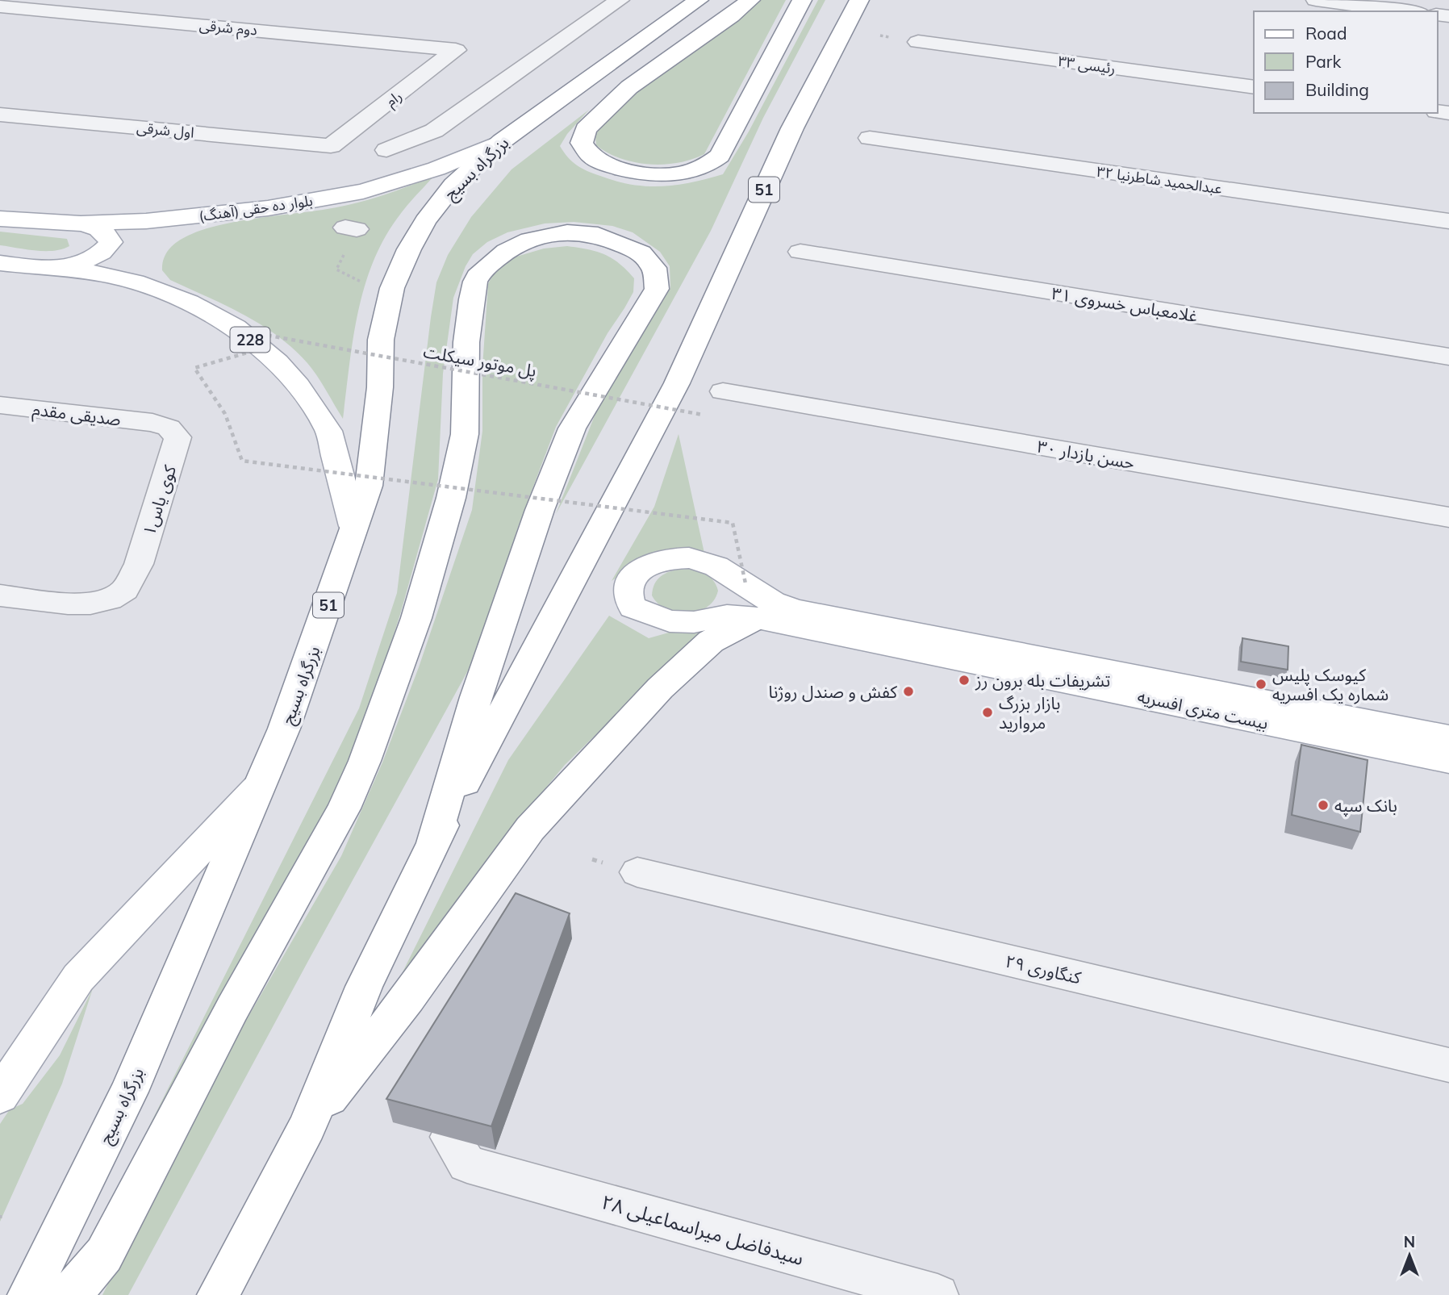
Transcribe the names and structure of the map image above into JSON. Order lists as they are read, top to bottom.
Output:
{
  "streets": {
    "main road": [
      "بزرگراه بسیج",
      "51",
      "بلوار ده حقی (آهنگ)",
      "228",
      "بیست متری افسریه"
    ],
    "street": [
      "دوم شرقی",
      "رئیسی ۳۳",
      "رام",
      "اول شرقی",
      "عبدالحمید شاطرنیا ۳۲",
      "غلامعباس خسروی ۳۱",
      "صدیقی مقدم",
      "حسن بازدار ۳۰",
      "کوی یاس۱",
      "کنگاوری ۲۹",
      "سیدفاضل میراسماعیلی ۲۸"
    ],
    "path": ["پل موتور سیکلت"]
  },
  "crossings": [
    ["دوم شرقی", "رام"],
    ["رام", "اول شرقی"],
    ["بزرگراه بسیج", "بلوار ده حقی (آهنگ)"],
    ["بزرگراه بسیج", "228"],
    ["228", "پل موتور سیکلت"],
    ["صدیقی مقدم", "کوی یاس۱"]
  ],
  "places": [
    "تشریفات بله برون رز",
    "کیوسک پلیس شماره یک افسریه",
    "کفش و صندل روژنا",
    "بازار بزرگ مروارید",
    "بانک سپه"
  ],
  "legend": ["Road", "Park", "Building"],
  "north": "top"
}
